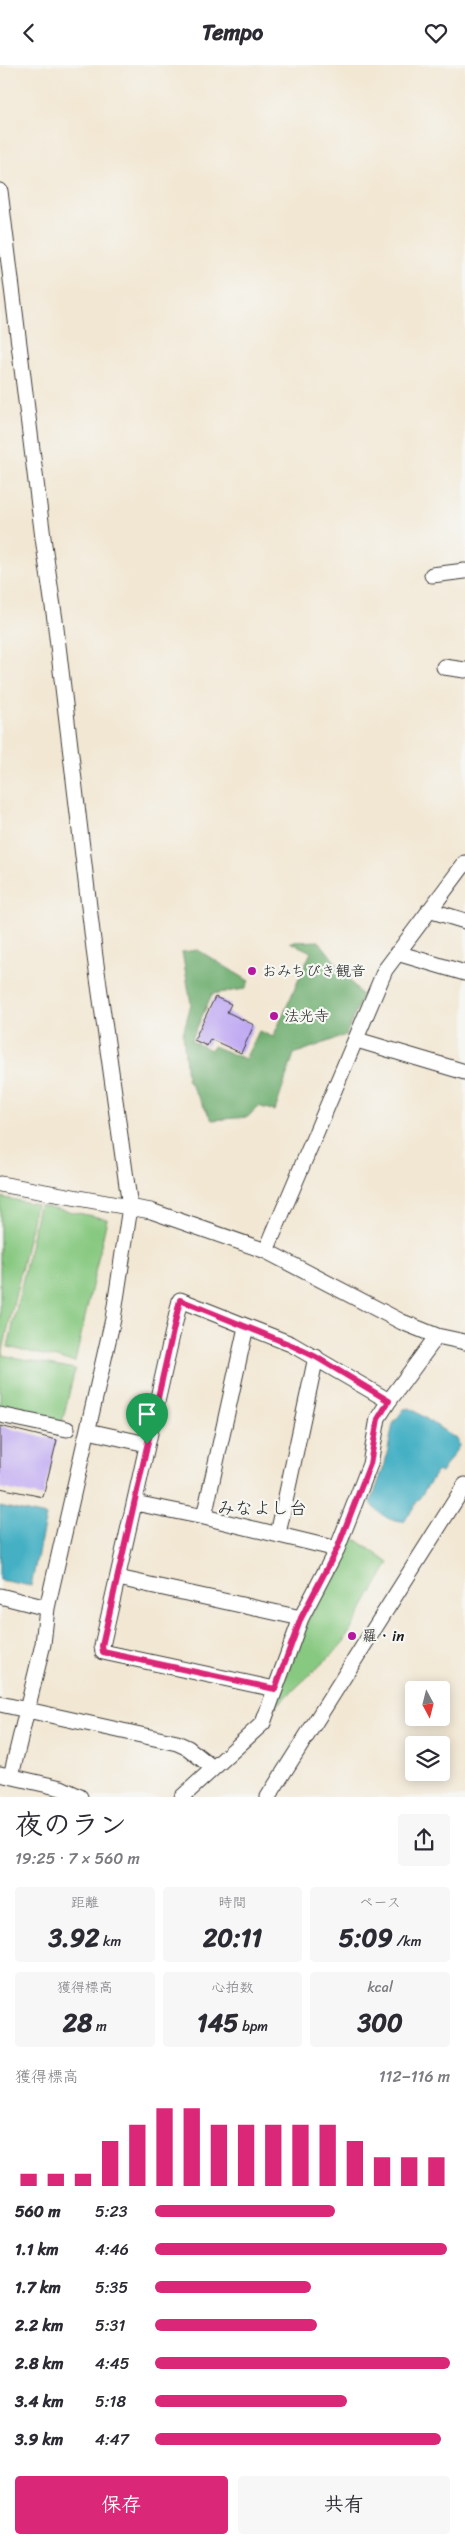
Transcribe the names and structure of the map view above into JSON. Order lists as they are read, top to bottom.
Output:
{
  "districts": ["みなよし台"],
  "places": ["おみちびき観音", "法光寺", "羅・in"],
  "north": "bottom",
  "page": {
    "header": "Tempo",
    "heading": ["夜のラン", "19:25 · 7 × 560 m"],
    "stats": [
      ["距離", "3.92 km"],
      ["時間", "20:11"],
      ["ペース", "5:09 /km"],
      ["獲得標高", "28 m"],
      ["心拍数", "145 bpm"],
      ["kcal", "300"]
    ],
    "chart": ["獲得標高", "112–116 m"],
    "list": [
      {
        "name": "560 m",
        "note": "5:23"
      },
      {
        "name": "1.1 km",
        "note": "4:46"
      },
      {
        "name": "1.7 km",
        "note": "5:35"
      },
      {
        "name": "2.2 km",
        "note": "5:31"
      },
      {
        "name": "2.8 km",
        "note": "4:45"
      },
      {
        "name": "3.4 km",
        "note": "5:18"
      },
      {
        "name": "3.9 km",
        "note": "4:47"
      }
    ],
    "buttons": ["保存", "共有"]
  }
}
